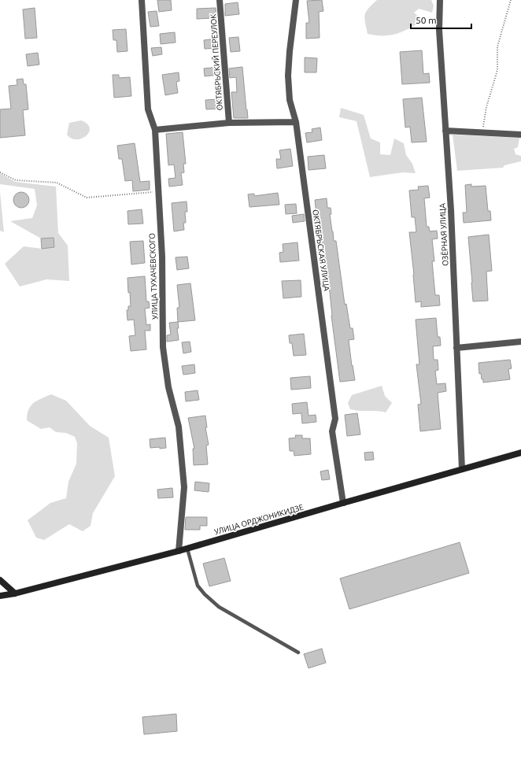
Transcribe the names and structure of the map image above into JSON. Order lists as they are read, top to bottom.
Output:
{
  "streets": {
    "main road": ["УЛИЦА ОРДЖОНИКИДЗЕ"],
    "street": [
      "ОКТЯБРЬСКИЙ ПЕРЕУЛОК",
      "ОЗЁРНАЯ УЛИЦА",
      "ОКТЯБРЬСКАЯ УЛИЦА",
      "УЛИЦА ТУХАЧЕВСКОГО"
    ]
  },
  "crossings": [
    ["ОЗЁРНАЯ УЛИЦА", "УЛИЦА ОРДЖОНИКИДЗЕ"],
    ["ОКТЯБРЬСКАЯ УЛИЦА", "УЛИЦА ОРДЖОНИКИДЗЕ"],
    ["УЛИЦА ТУХАЧЕВСКОГО", "УЛИЦА ОРДЖОНИКИДЗЕ"]
  ],
  "scale_bar": "50 m"
}
